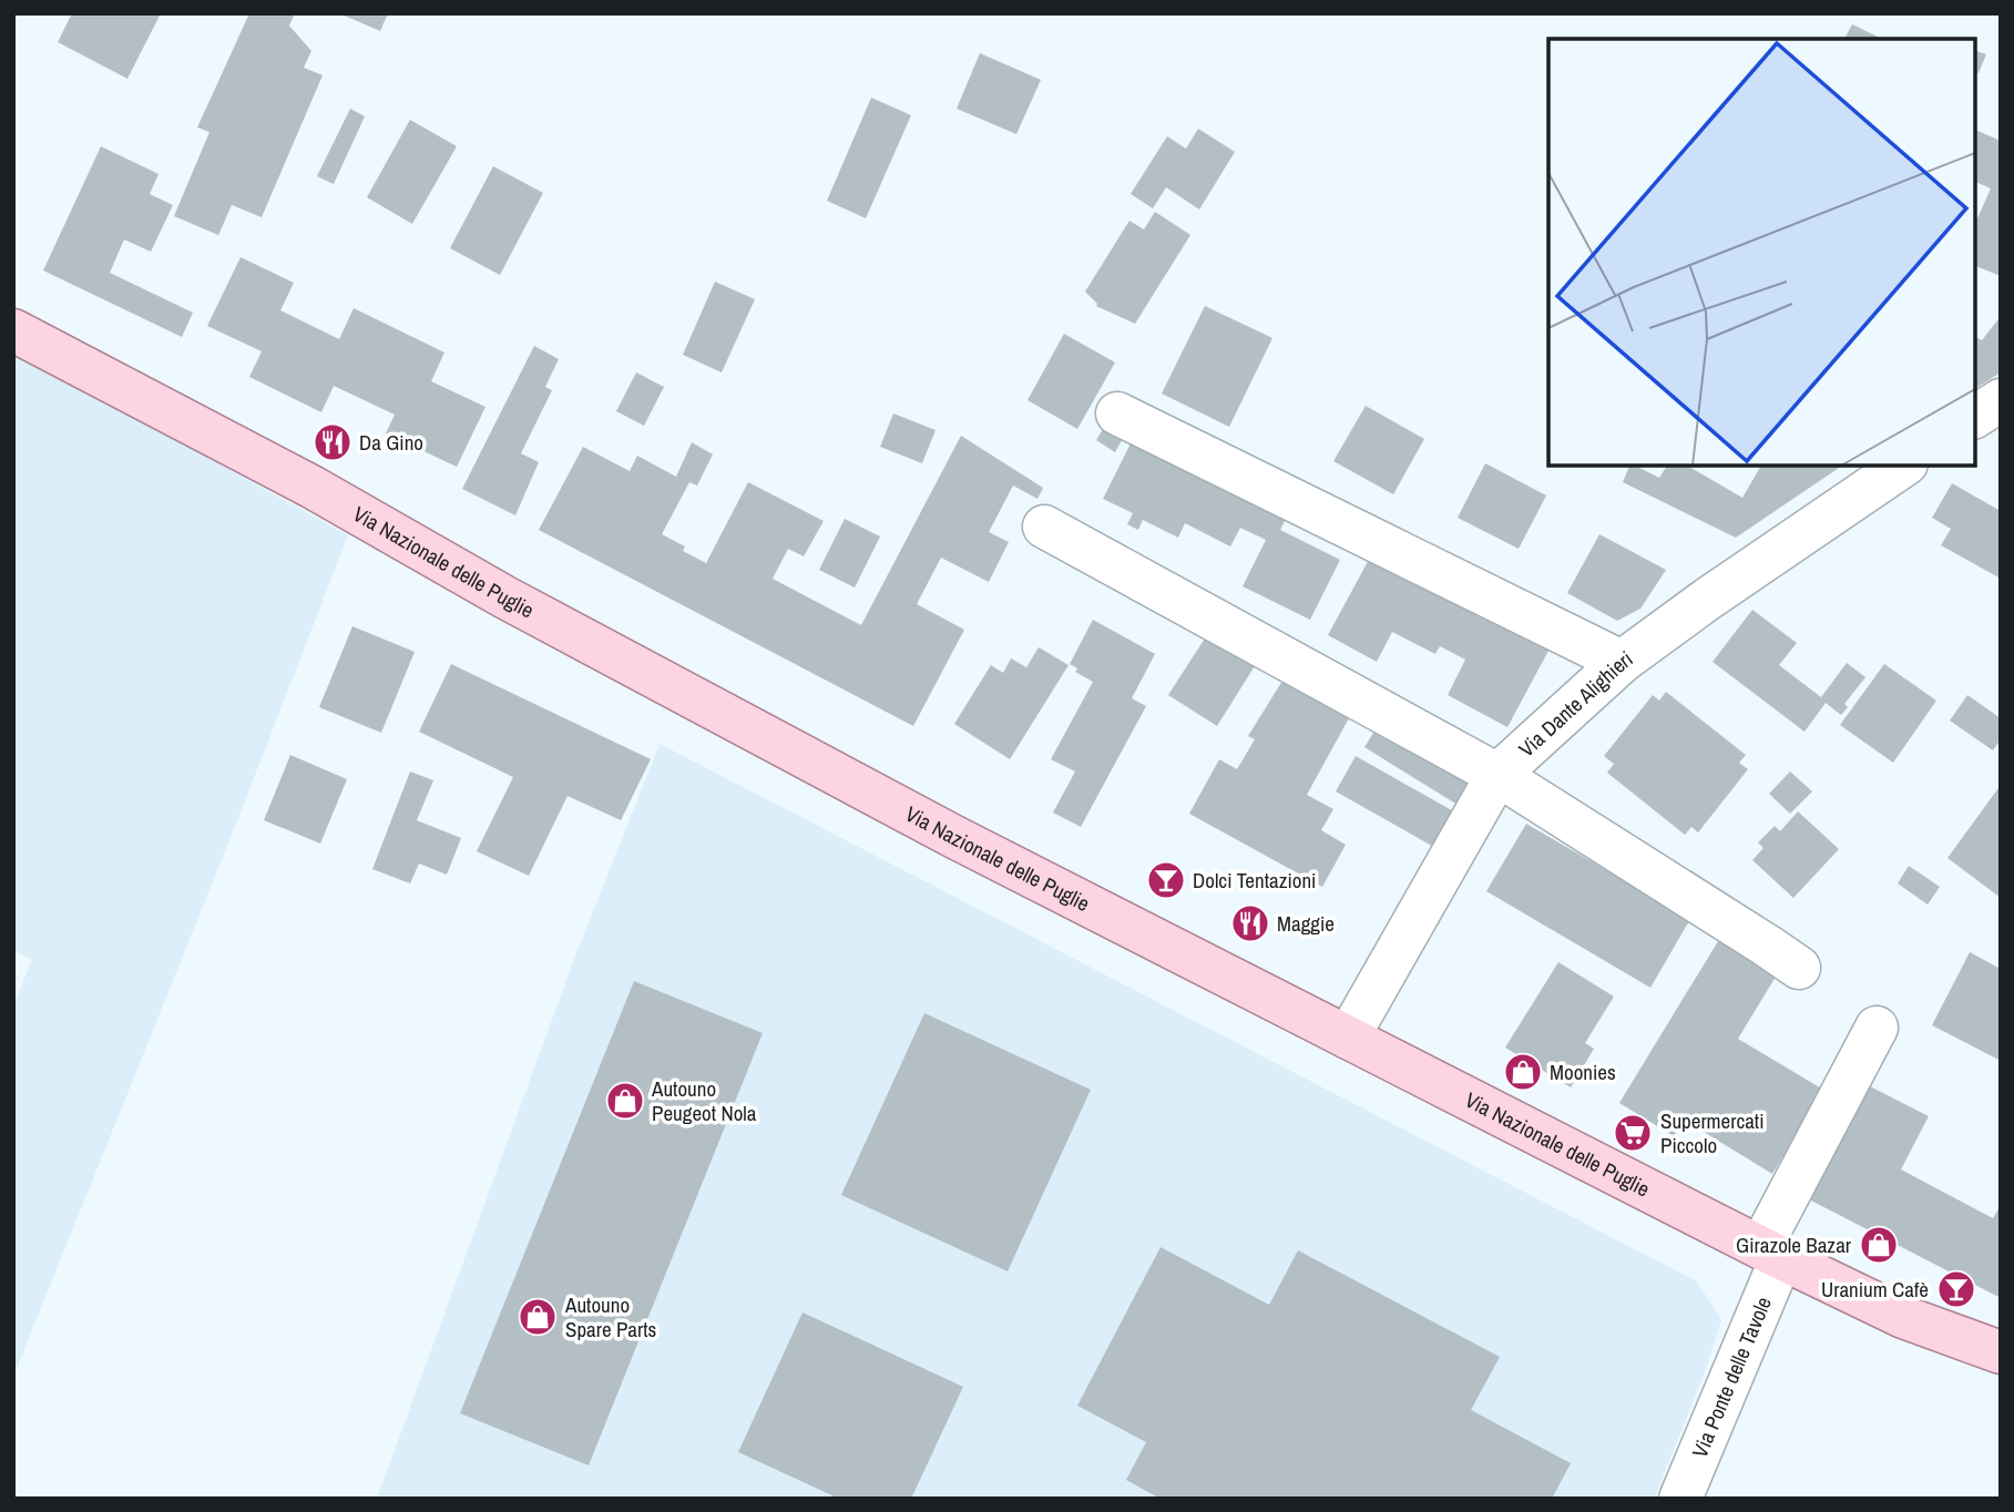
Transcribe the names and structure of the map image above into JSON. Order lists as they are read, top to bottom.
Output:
{
  "streets": {
    "main road": ["Via Nazionale delle Puglie"],
    "street": ["Via Dante Alighieri", "Via Ponte delle Tavole"]
  },
  "crossings": [
    ["Via Nazionale delle Puglie", "Via Dante Alighieri"],
    ["Via Nazionale delle Puglie", "Via Ponte delle Tavole"]
  ],
  "places": {
    "restaurant": ["Da Gino", "Maggie"],
    "bar": ["Dolci Tentazioni", "Uranium Cafè"],
    "shop": [
      "Moonies",
      "Autouno Peugeot Nola",
      "Girazole Bazar",
      "Autouno Spare Parts"
    ],
    "supermarket": ["Supermercati Piccolo"]
  }
}
